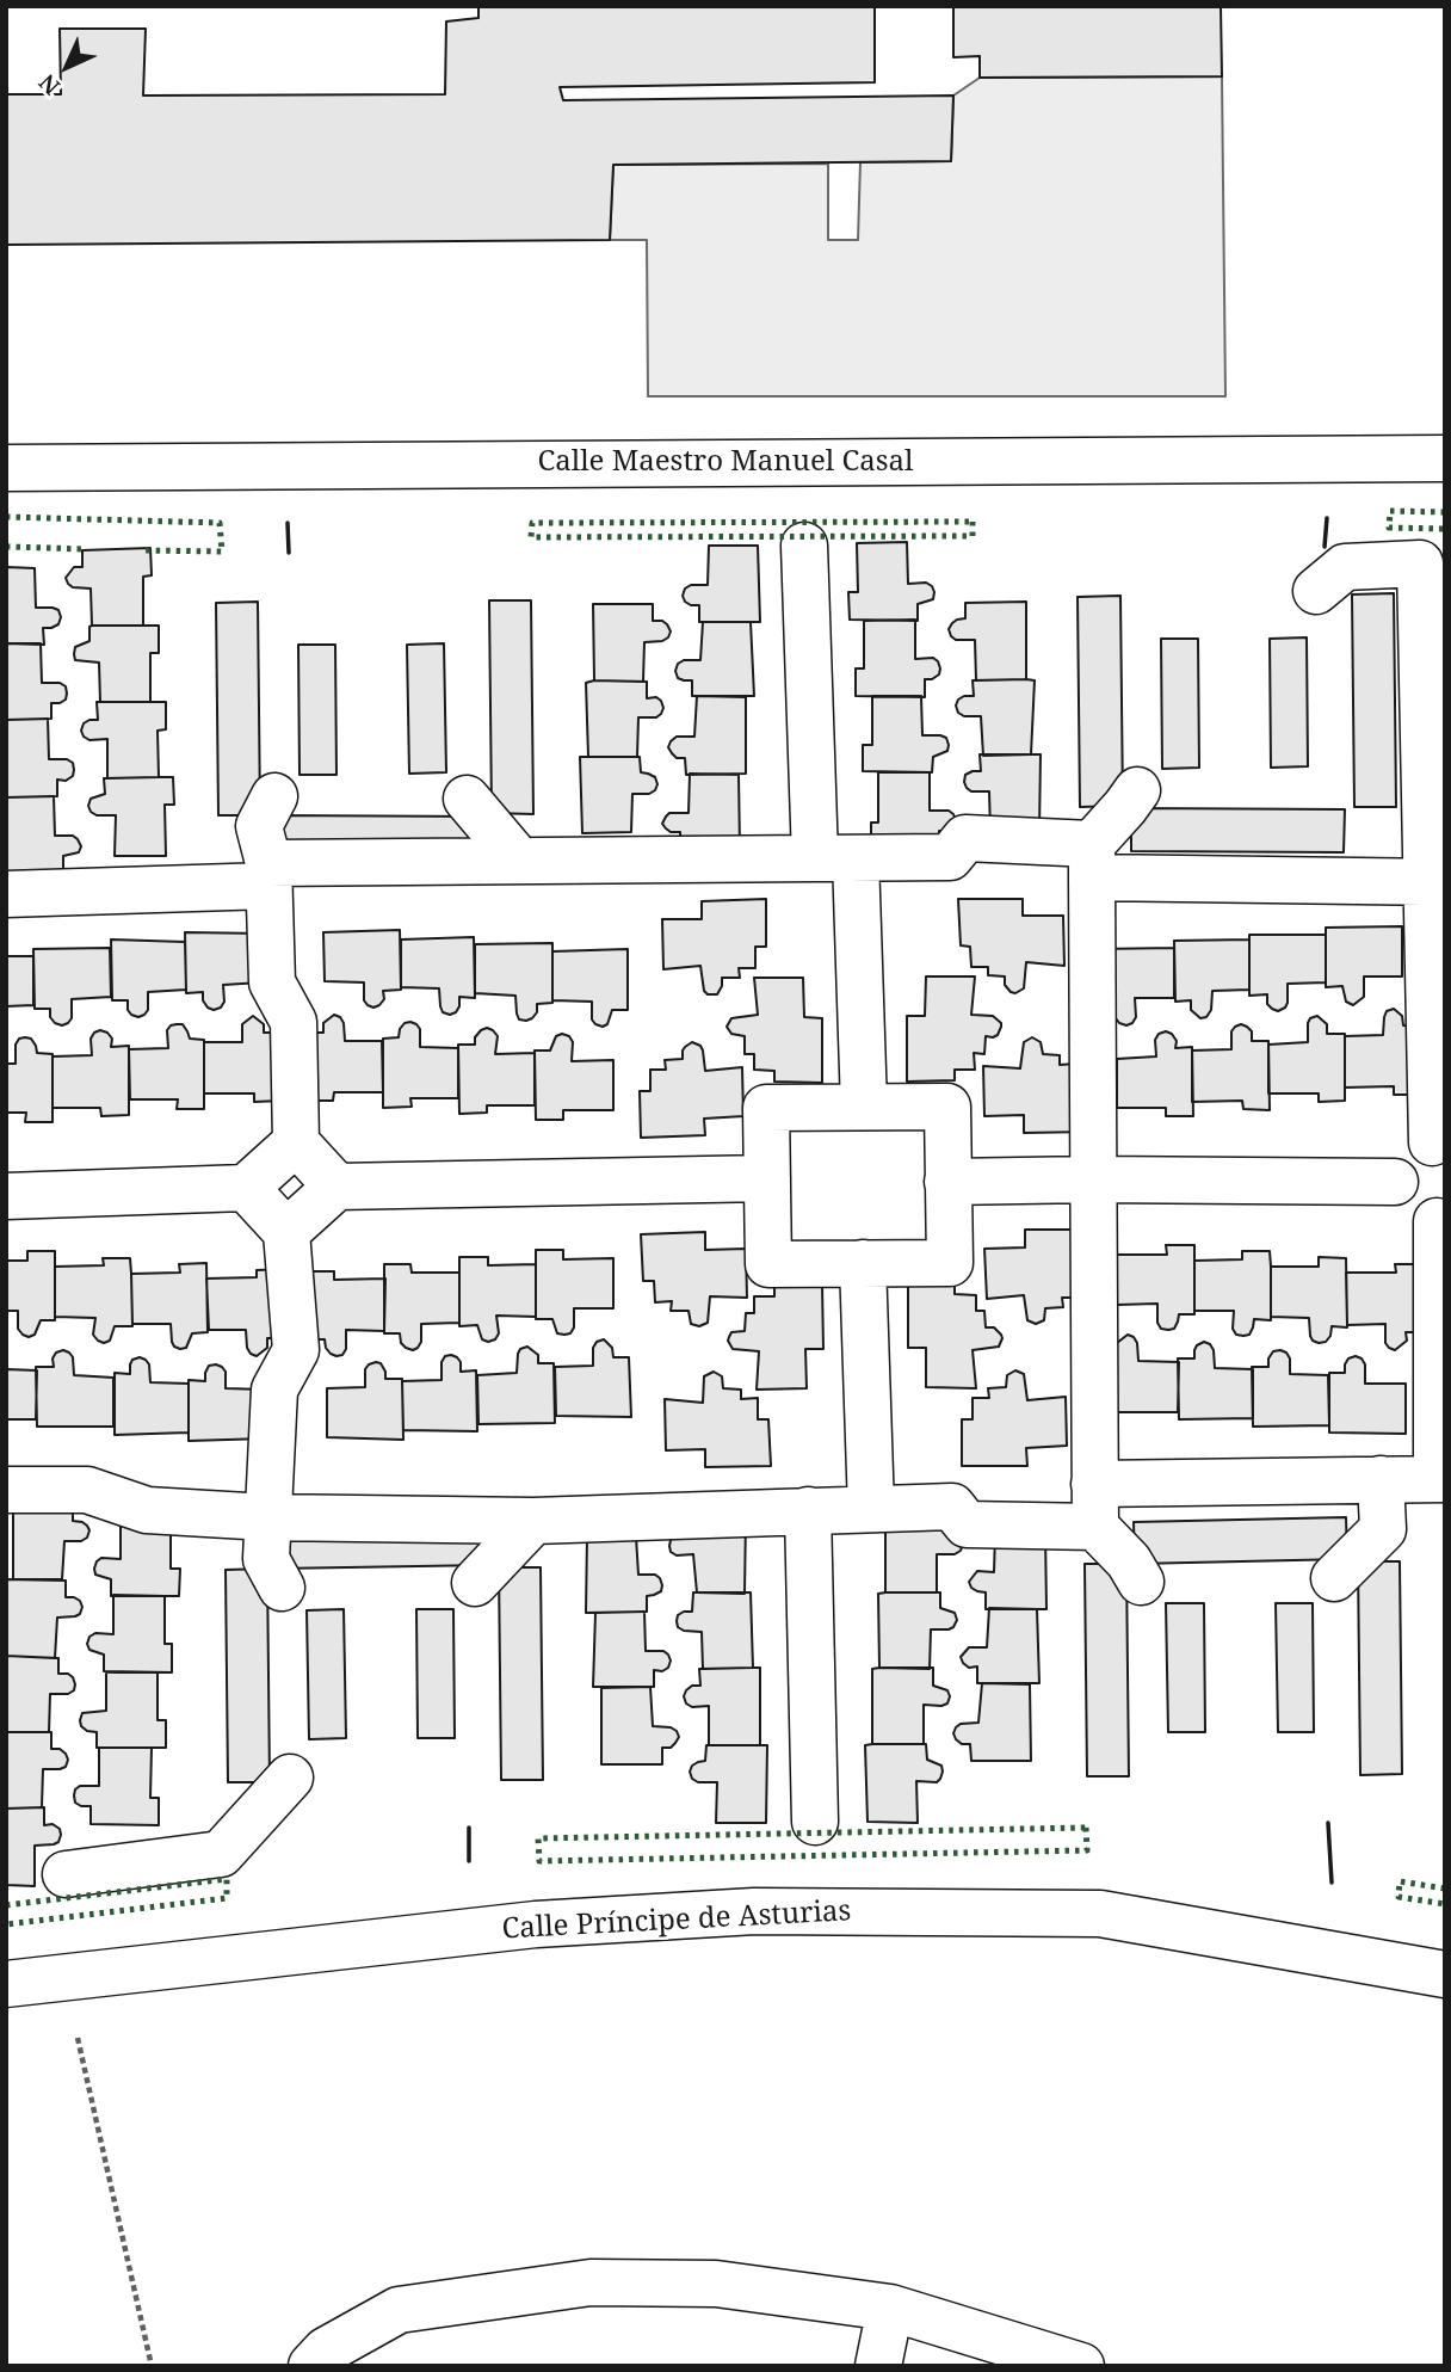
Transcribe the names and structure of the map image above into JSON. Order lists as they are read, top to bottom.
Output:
{
  "streets": {
    "street": ["Calle Maestro Manuel Casal", "Calle Príncipe de Asturias"]
  },
  "north": "bottom left"
}
